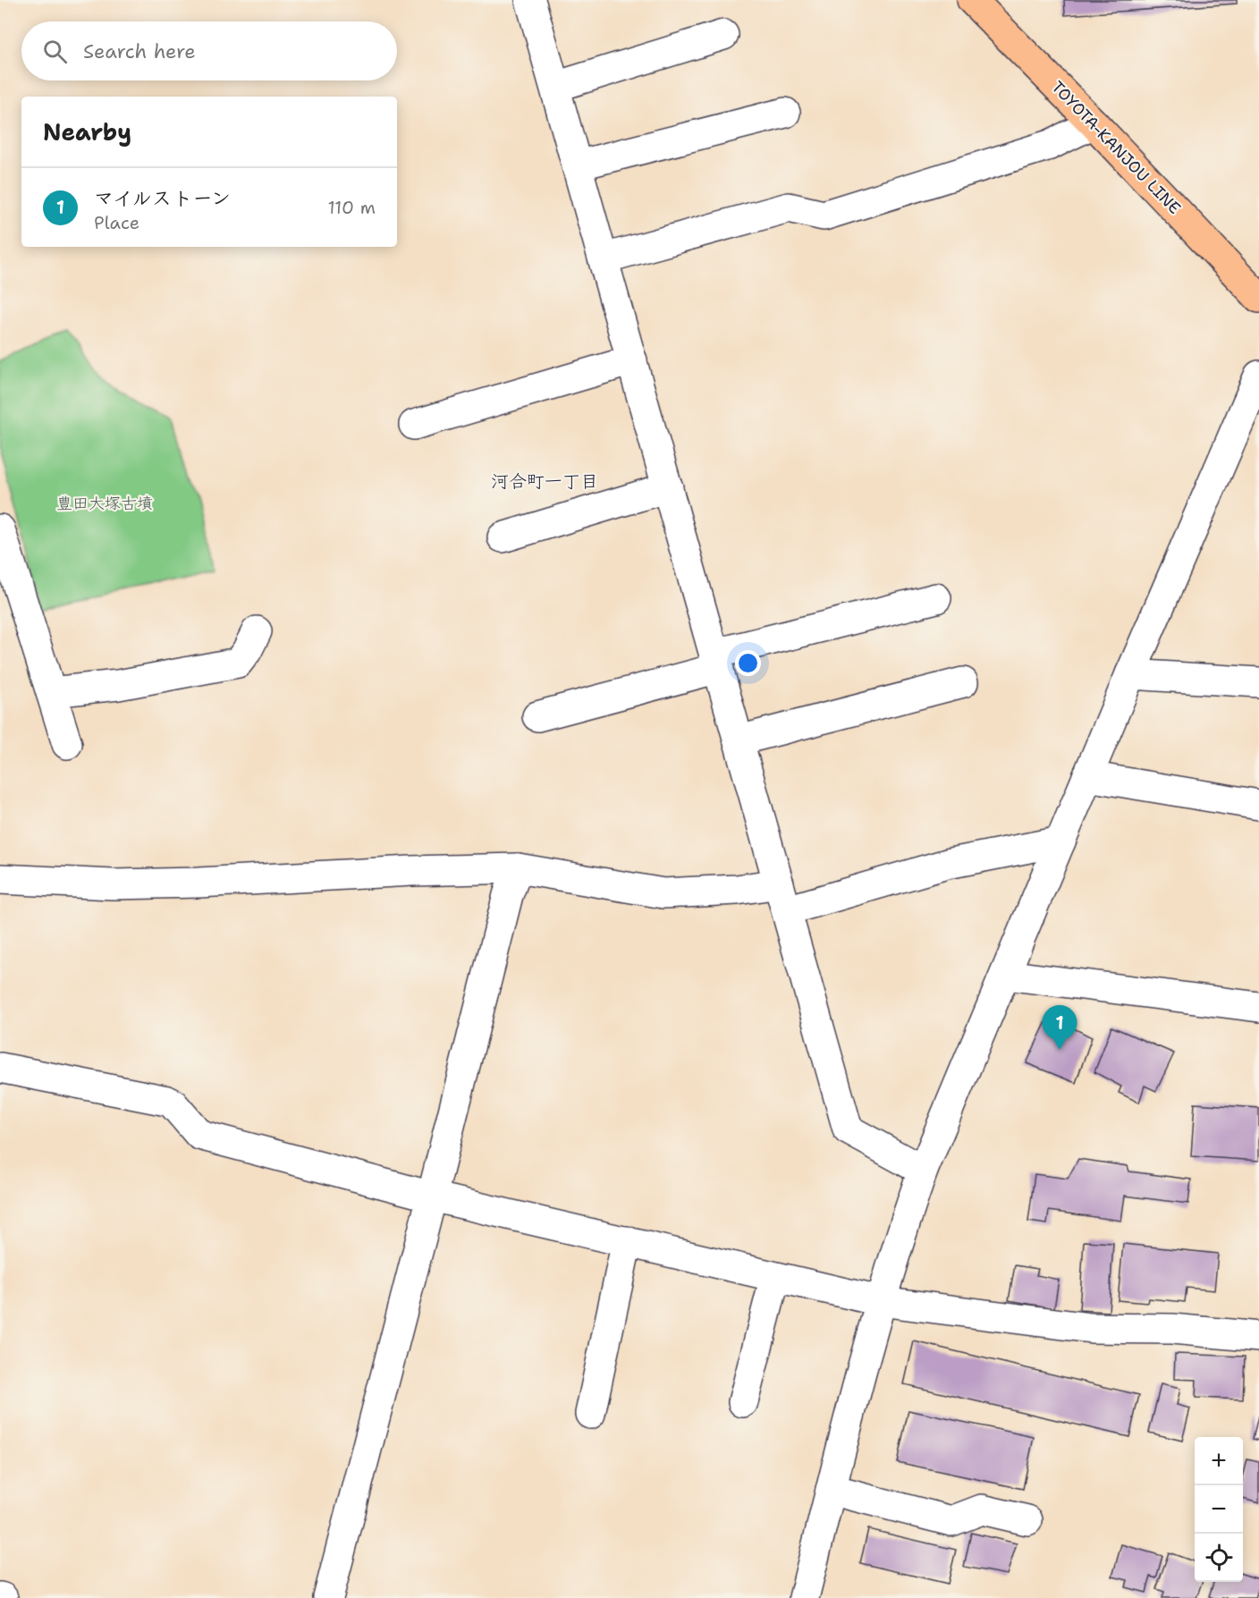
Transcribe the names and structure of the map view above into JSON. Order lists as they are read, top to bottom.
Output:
{
  "streets": {
    "main road": ["TOYOTA-KANJOU LINE"]
  },
  "districts": ["河合町一丁目"],
  "parks": ["豊田大塚古墳"],
  "page": {
    "search": "Search here",
    "heading": "Nearby",
    "list": [
      {
        "mark": "1",
        "name": "マイルストーン",
        "note": "Place",
        "value": "110 m"
      }
    ],
    "pins": "1",
    "map_buttons": ["+", "−"]
  }
}
